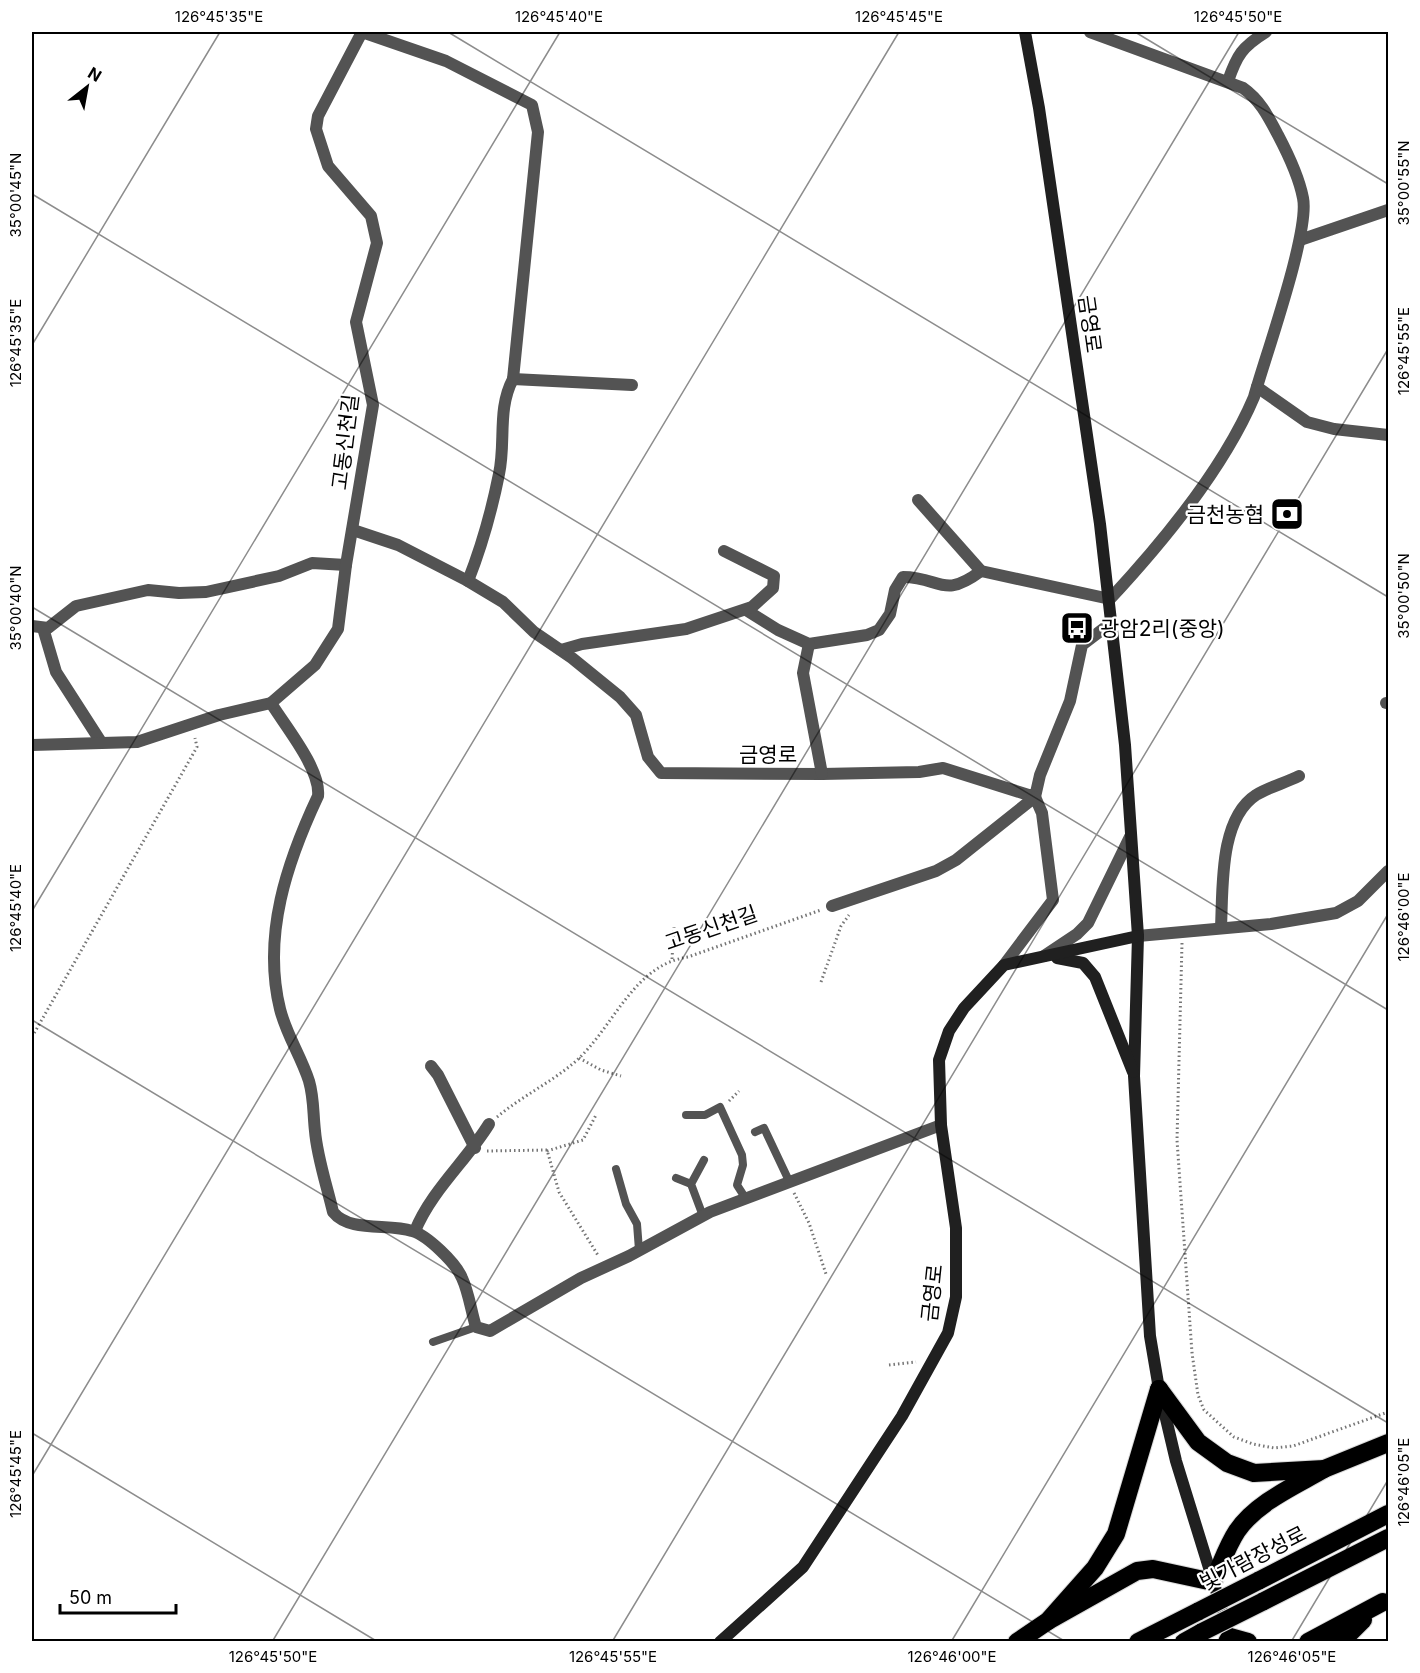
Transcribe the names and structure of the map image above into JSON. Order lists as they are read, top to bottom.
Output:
{
  "streets": {
    "highway": ["빛가람장성로"],
    "street": ["금영로", "고동신천길"]
  },
  "places": {
    "bank": ["금천농협"],
    "bus stop": ["광암2리(중앙)"]
  },
  "scale_bar": "50 m",
  "north": "top right",
  "coordinates": [
    "126°45'35\"E",
    "126°45'40\"E",
    "126°45'45\"E",
    "126°45'50\"E",
    "35°00'55\"N",
    "35°00'45\"N",
    "126°45'55\"E",
    "35°00'50\"N",
    "35°00'40\"N",
    "126°46'00\"E",
    "126°46'05\"E"
  ]
}
